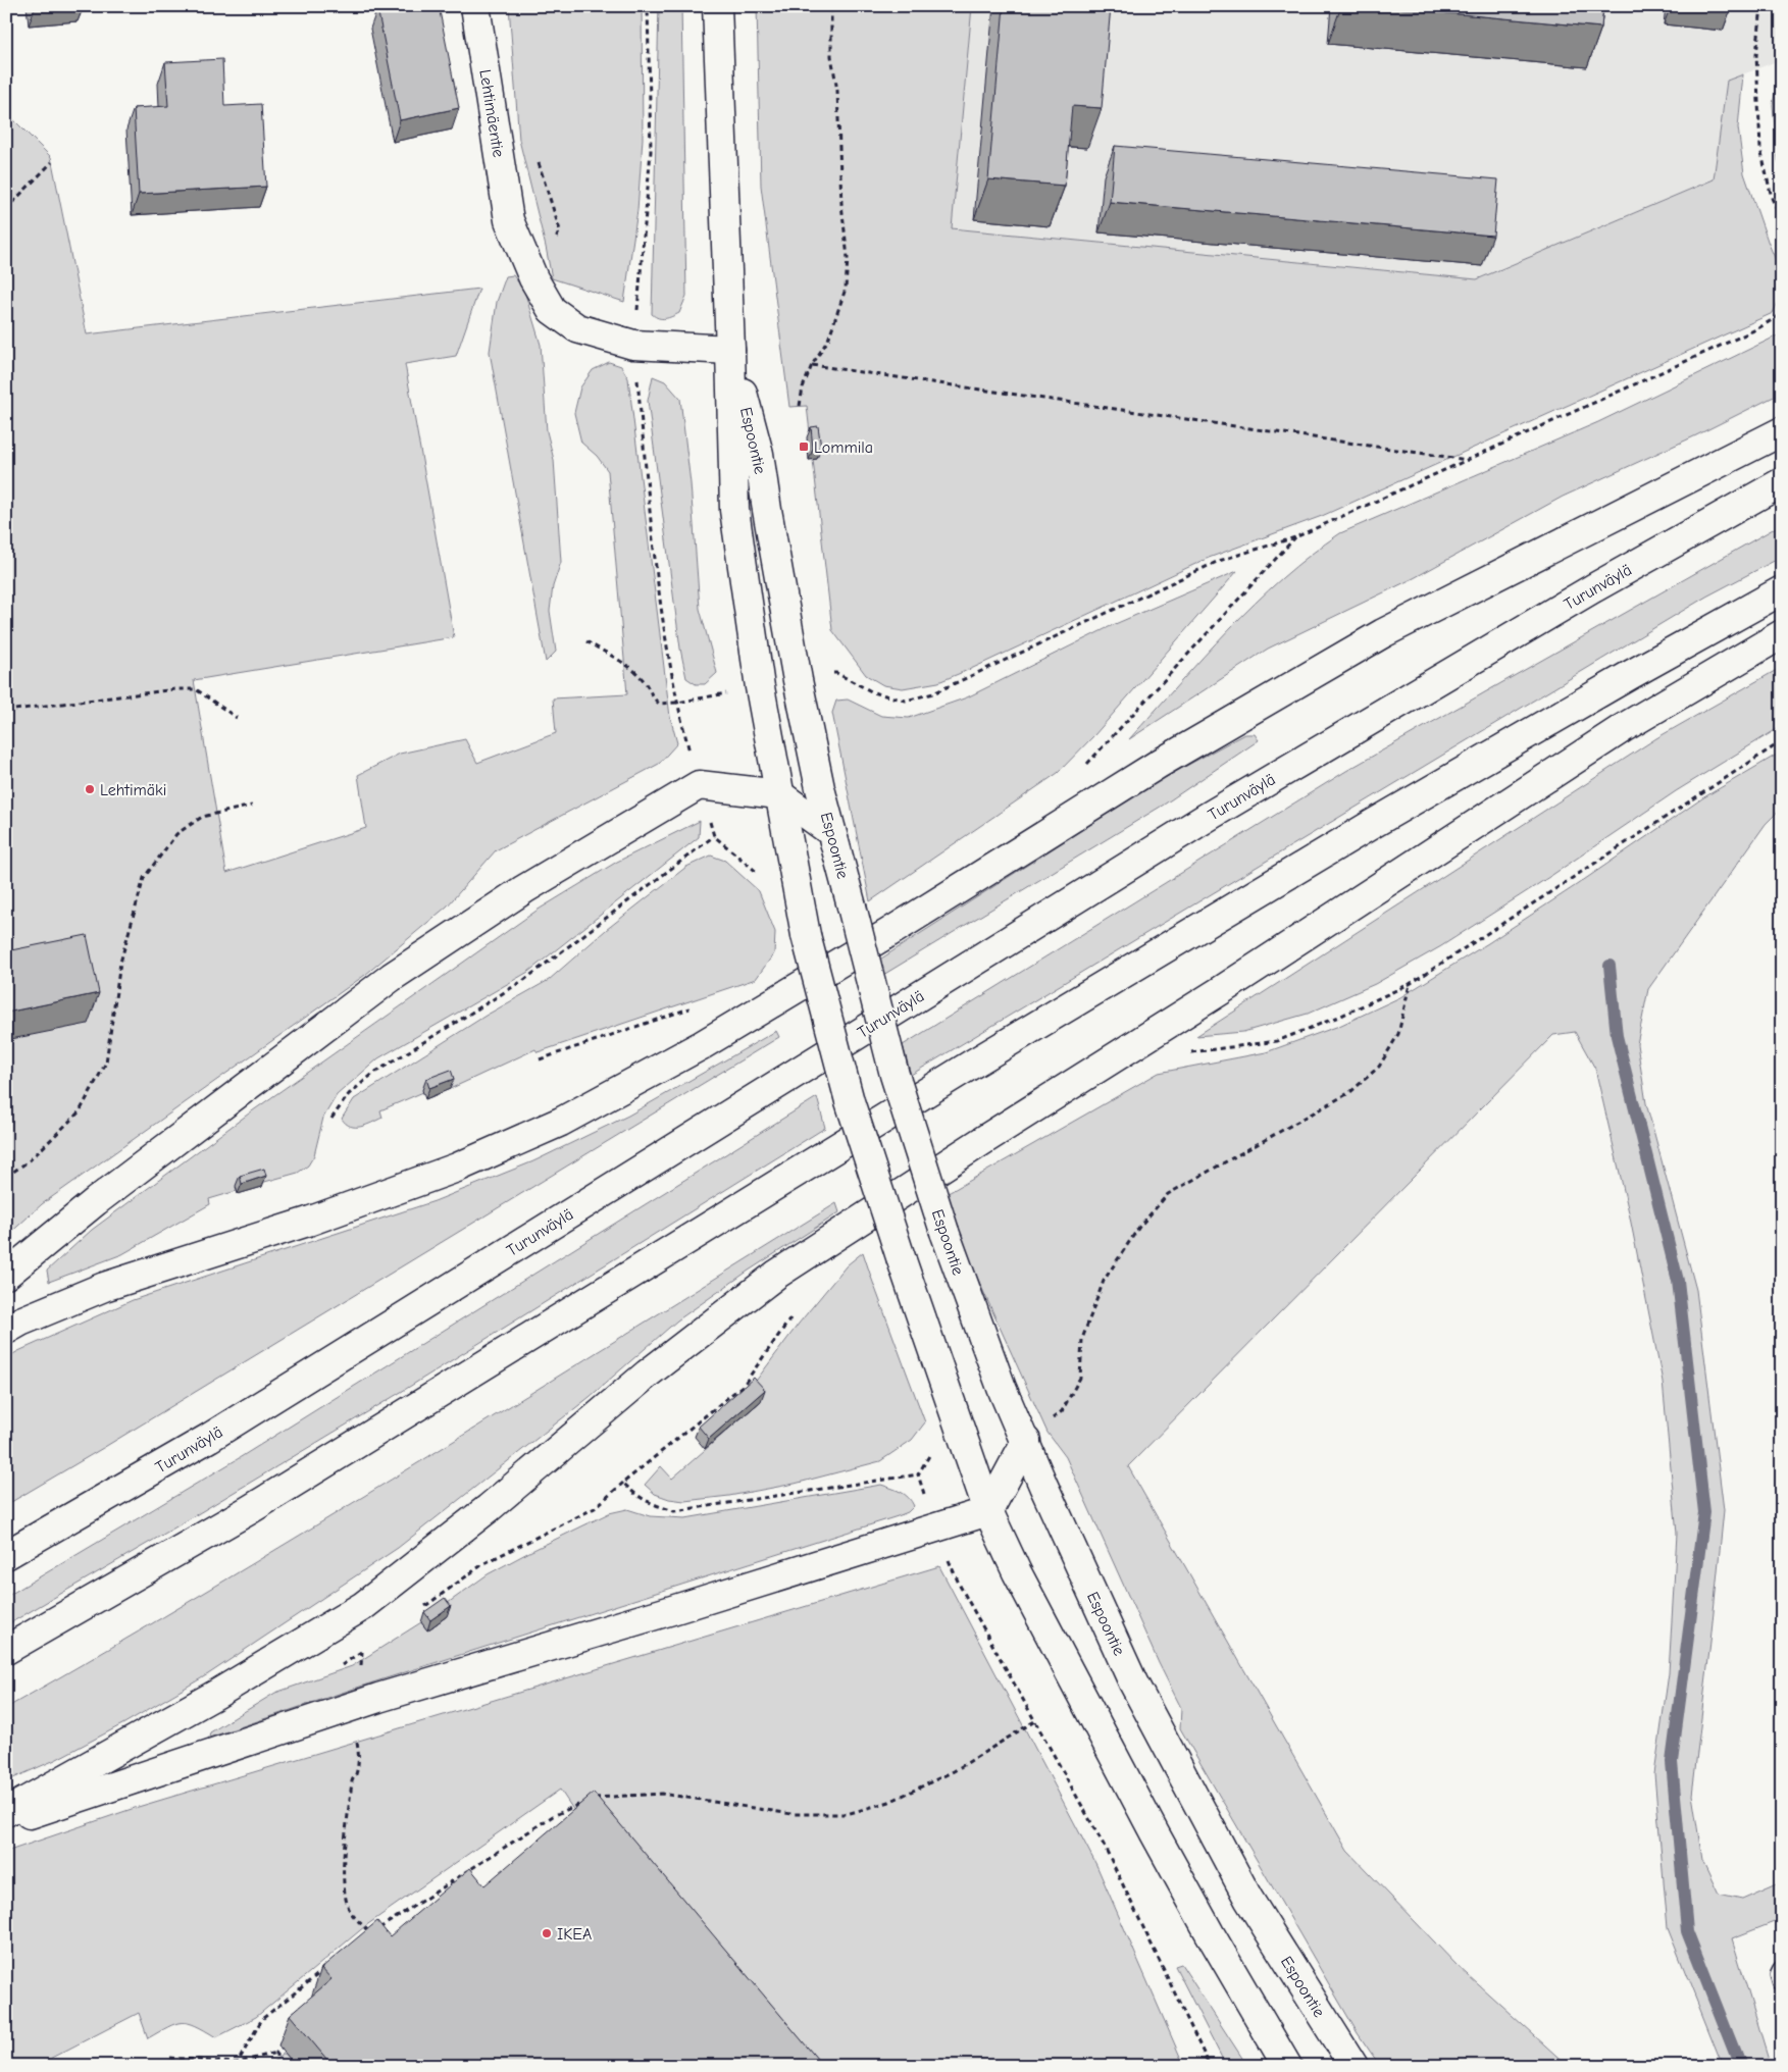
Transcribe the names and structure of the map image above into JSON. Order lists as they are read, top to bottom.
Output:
{
  "streets": {
    "main road": ["Lehtimäentie", "Espoontie", "Turunväylä"]
  },
  "crossings": [
    ["Lehtimäentie", "Espoontie"]
  ],
  "places": {
    "transit": ["Lommila"],
    "other": ["Lehtimäki", "IKEA"]
  }
}
